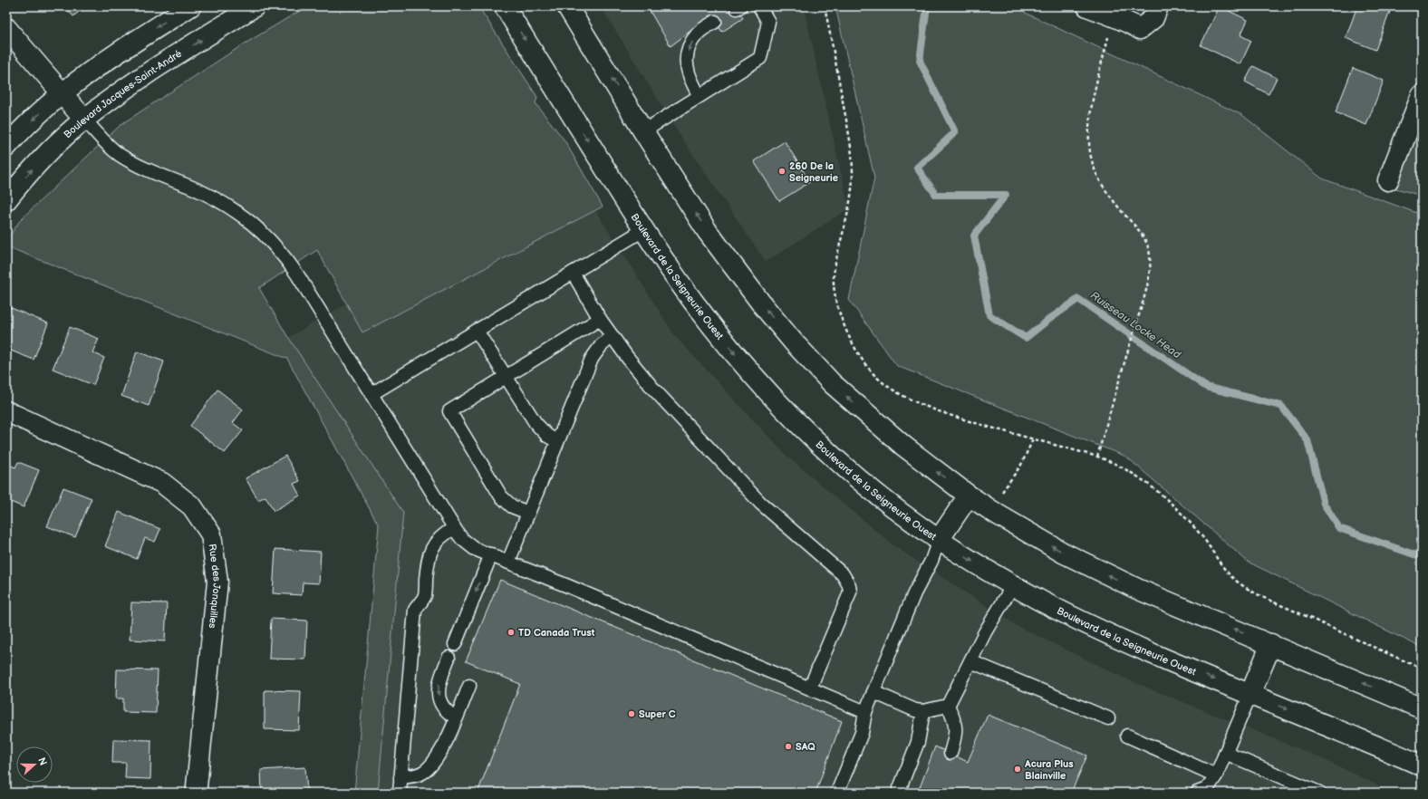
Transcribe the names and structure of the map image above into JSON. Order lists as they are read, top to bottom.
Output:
{
  "streets": {
    "main road": ["Boulevard Jacques-Saint-André", "Boulevard de la Seigneurie Ouest", "Rue des Jonquilles"]
  },
  "water": ["Ruisseau Locke Head"],
  "places": [
    "260 De la Seigneurie",
    "TD Canada Trust",
    "Super C",
    "SAQ",
    "Acura Plus Blainville"
  ],
  "north": "right"
}
